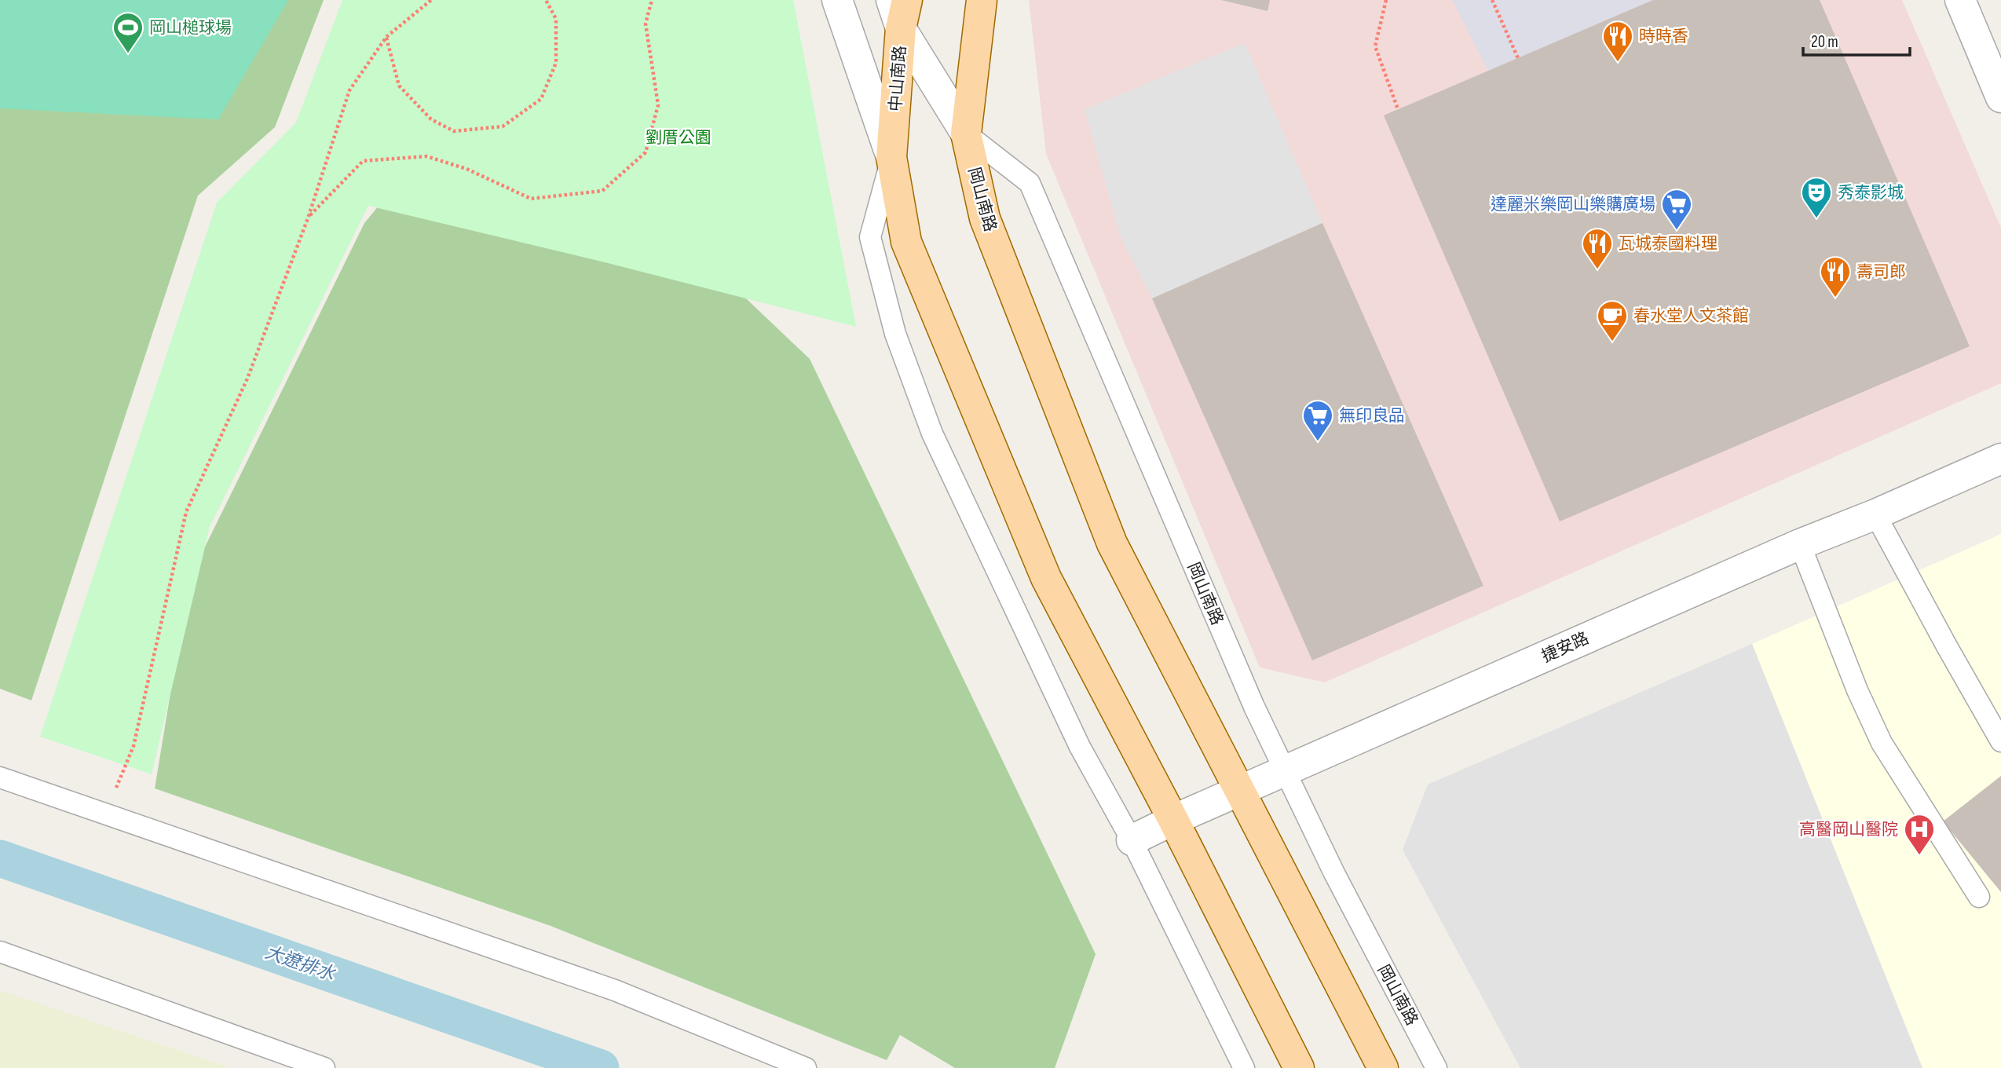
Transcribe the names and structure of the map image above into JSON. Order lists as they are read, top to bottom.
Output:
{
  "streets": {
    "main road": ["中山南路", "岡山南路"],
    "street": ["捷安路"]
  },
  "crossings": [
    ["中山南路", "岡山南路"],
    ["岡山南路", "捷安路"]
  ],
  "water": ["大遼排水"],
  "parks": ["劉厝公園"],
  "places": {
    "sports": ["岡山槌球場"],
    "restaurant": ["時時香", "瓦城泰國料理", "壽司郎"],
    "theatre": ["秀泰影城"],
    "supermarket": ["達麗米樂岡山樂購廣場", "無印良品"],
    "cafe": ["春水堂人文茶館"],
    "hospital": ["高醫岡山醫院"]
  },
  "scale_bar": "20 m"
}
